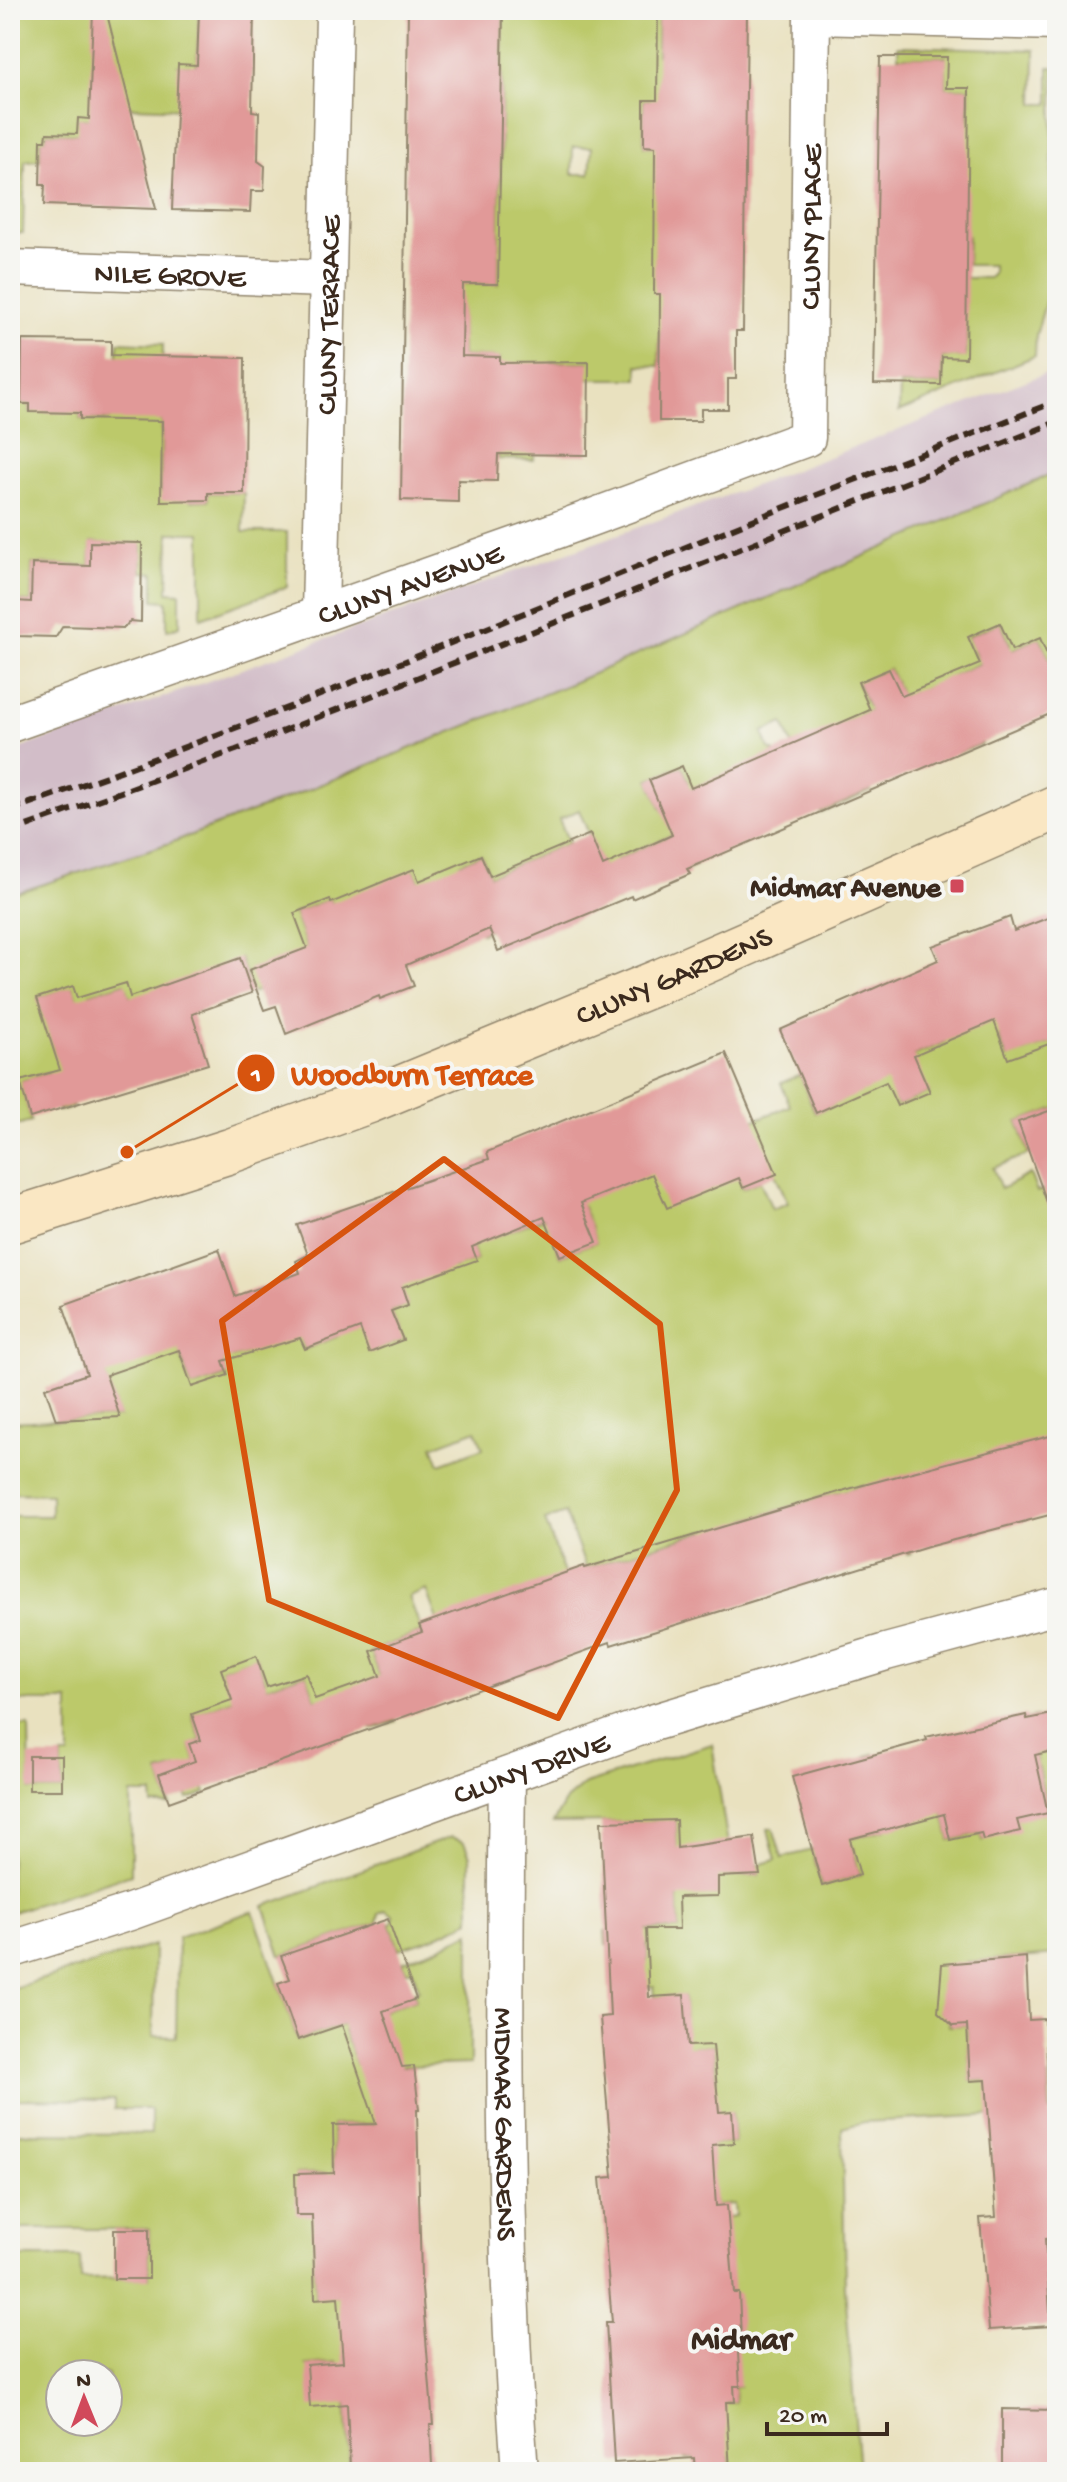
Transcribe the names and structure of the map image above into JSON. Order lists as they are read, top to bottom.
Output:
{
  "streets": {
    "street": [
      "CLUNY PLACE",
      "NILE GROVE",
      "CLUNY TERRACE",
      "CLUNY AVENUE",
      "CLUNY GARDENS",
      "CLUNY DRIVE",
      "MIDMAR GARDENS"
    ]
  },
  "crossings": [
    ["CLUNY PLACE", "CLUNY AVENUE"],
    ["NILE GROVE", "CLUNY TERRACE"],
    ["CLUNY TERRACE", "CLUNY AVENUE"],
    ["CLUNY DRIVE", "MIDMAR GARDENS"]
  ],
  "districts": ["Midmar"],
  "places": {
    "transit": ["Midmar Avenue"],
    "other": ["Woodburn Terrace"]
  },
  "scale_bar": "20 m",
  "north": "top"
}
